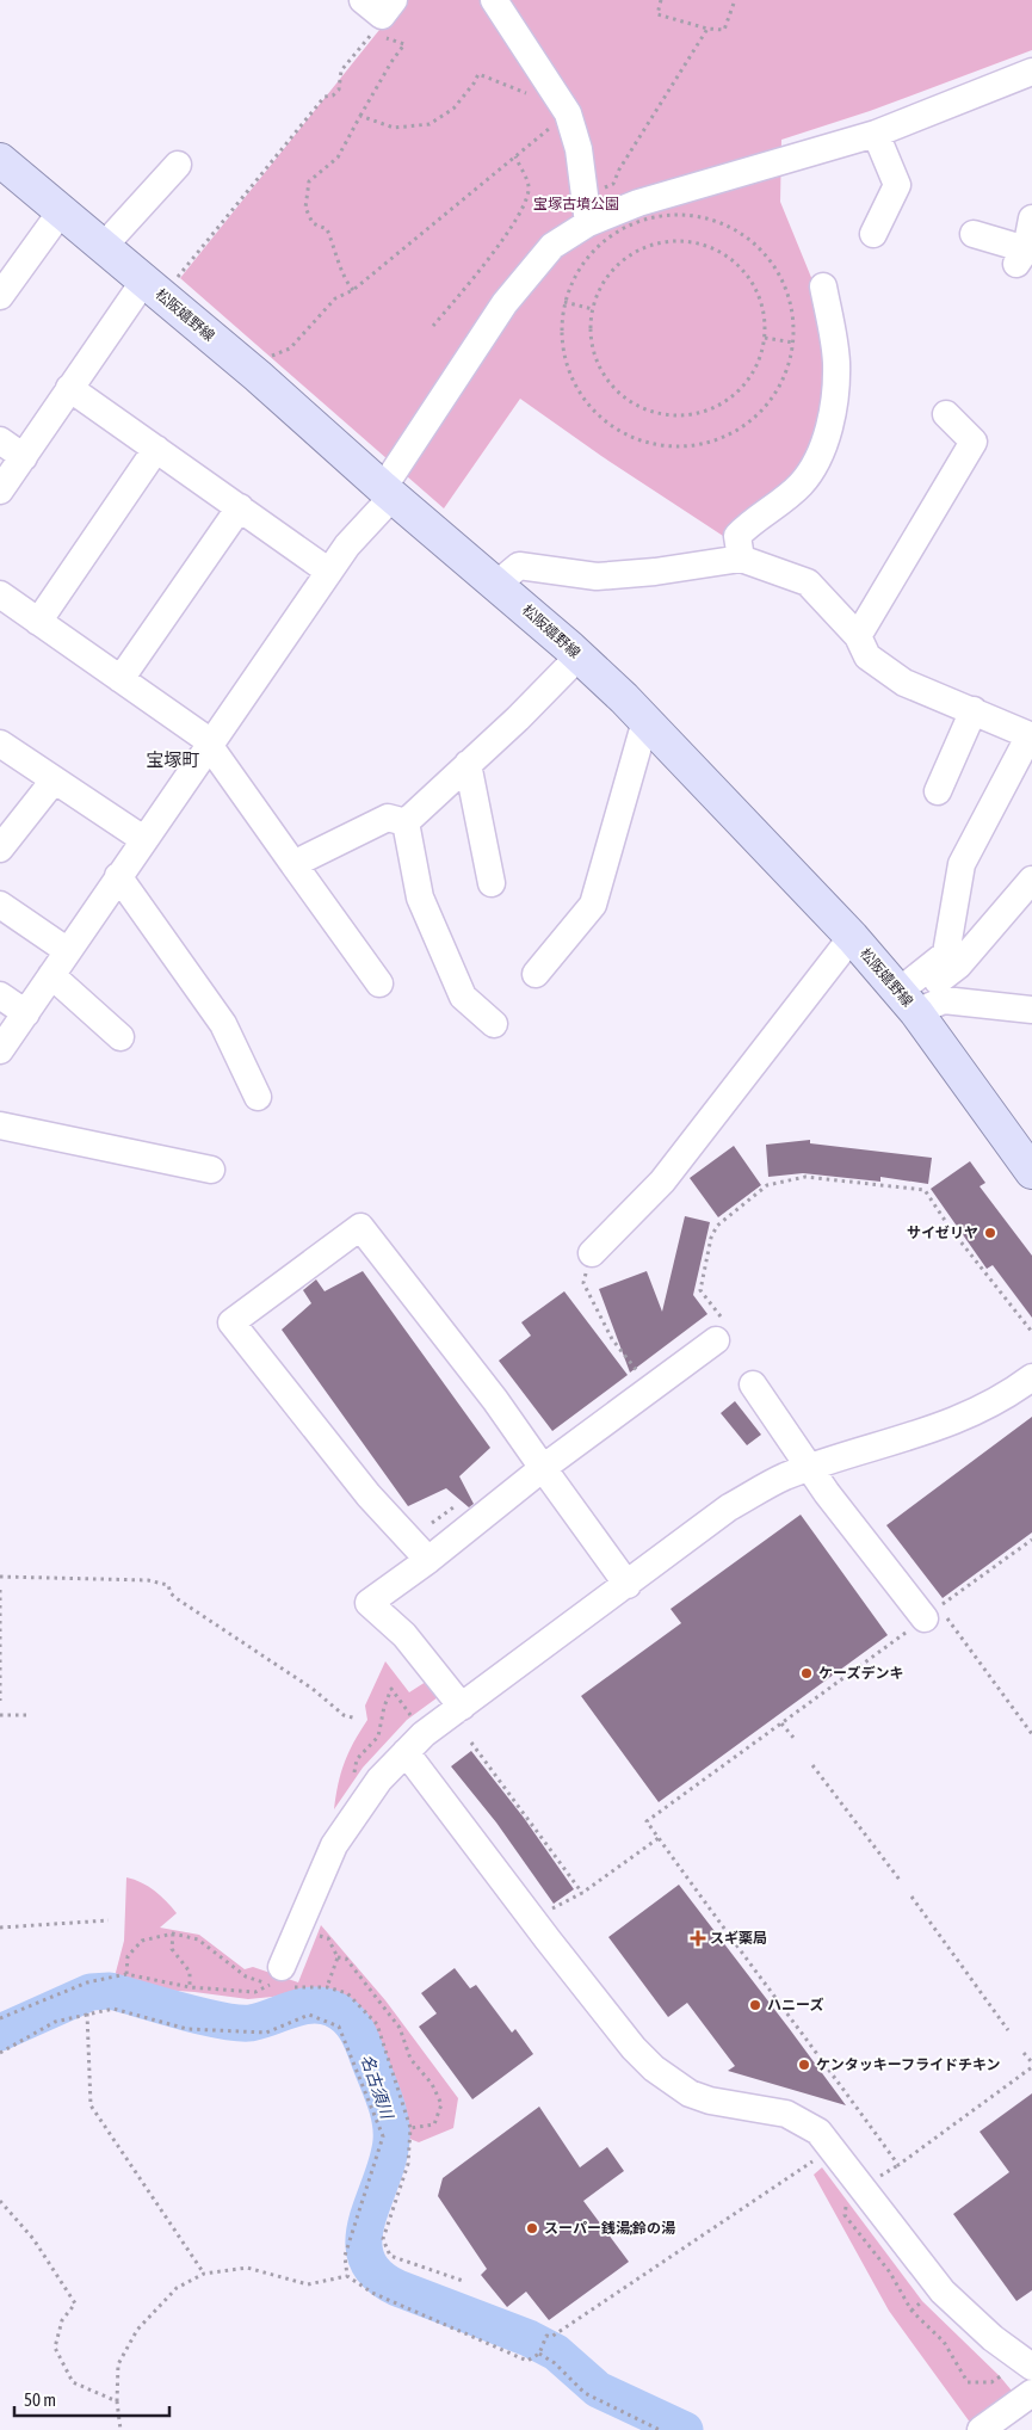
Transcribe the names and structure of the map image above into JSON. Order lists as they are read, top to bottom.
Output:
{
  "streets": {
    "main road": ["松阪嬉野線"]
  },
  "districts": ["宝塚町"],
  "water": ["名古須川"],
  "parks": ["宝塚古墳公園"],
  "places": {
    "other": [
      "サイゼリヤ",
      "ケーズデンキ",
      "ハニーズ",
      "ケンタッキーフライドチキン",
      "スーパー銭湯;鈴の湯"
    ],
    "health": ["スギ薬局"]
  },
  "scale_bar": "50 m"
}
